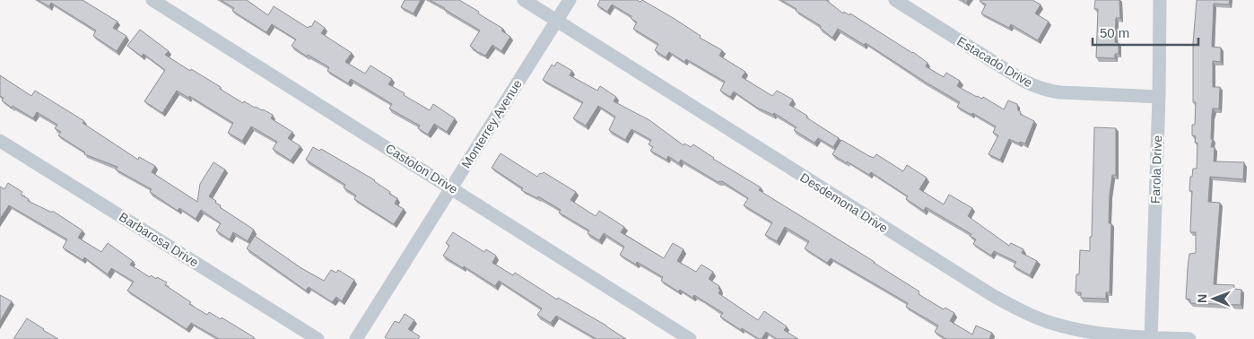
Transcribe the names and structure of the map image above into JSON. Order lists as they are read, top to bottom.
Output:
{
  "streets": {
    "street": [
      "Estacado Drive",
      "Monterrey Avenue",
      "Castolon Drive",
      "Farola Drive",
      "Desdemona Drive",
      "Barbarosa Drive"
    ]
  },
  "crossings": [
    ["Estacado Drive", "Farola Drive"],
    ["Monterrey Avenue", "Castolon Drive"],
    ["Monterrey Avenue", "Desdemona Drive"],
    ["Farola Drive", "Desdemona Drive"]
  ],
  "scale_bar": "50 m",
  "north": "left"
}
